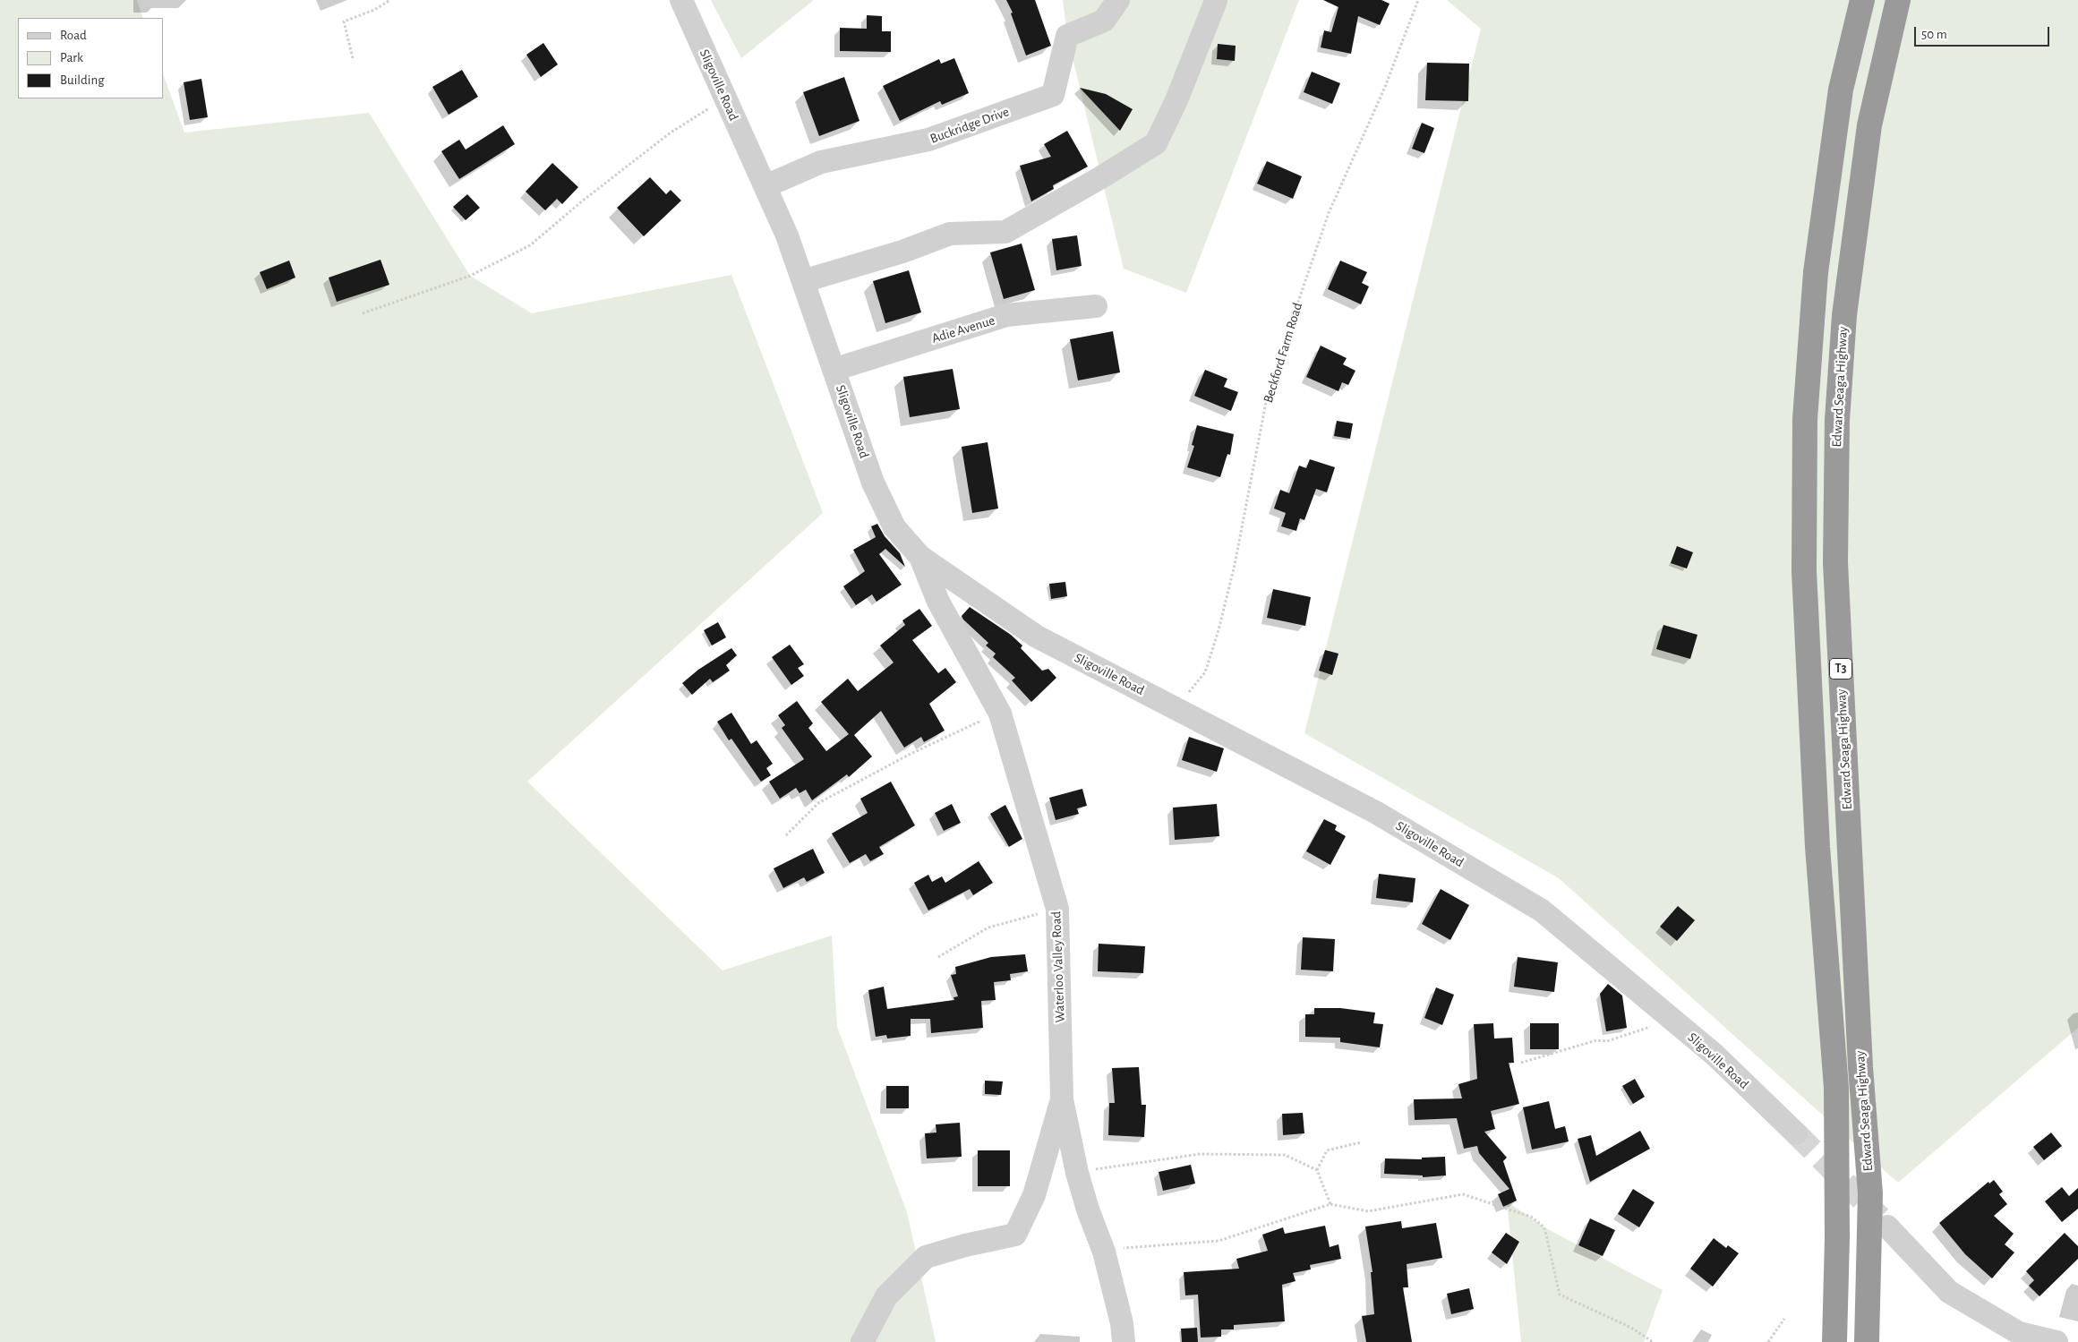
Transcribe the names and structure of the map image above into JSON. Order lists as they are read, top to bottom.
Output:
{
  "streets": {
    "highway": ["Edward Seaga Highway", "T3"],
    "street": [
      "Sligoville Road",
      "Buckridge Drive",
      "Adie Avenue",
      "Waterloo Valley Road"
    ],
    "path": ["Beckford Farm Road"]
  },
  "crossings": [
    ["Sligoville Road", "Buckridge Drive"],
    ["Sligoville Road", "Adie Avenue"],
    ["Sligoville Road", "Beckford Farm Road"],
    ["Sligoville Road", "Waterloo Valley Road"]
  ],
  "legend": ["Road", "Park", "Building"],
  "scale_bar": "50 m"
}
